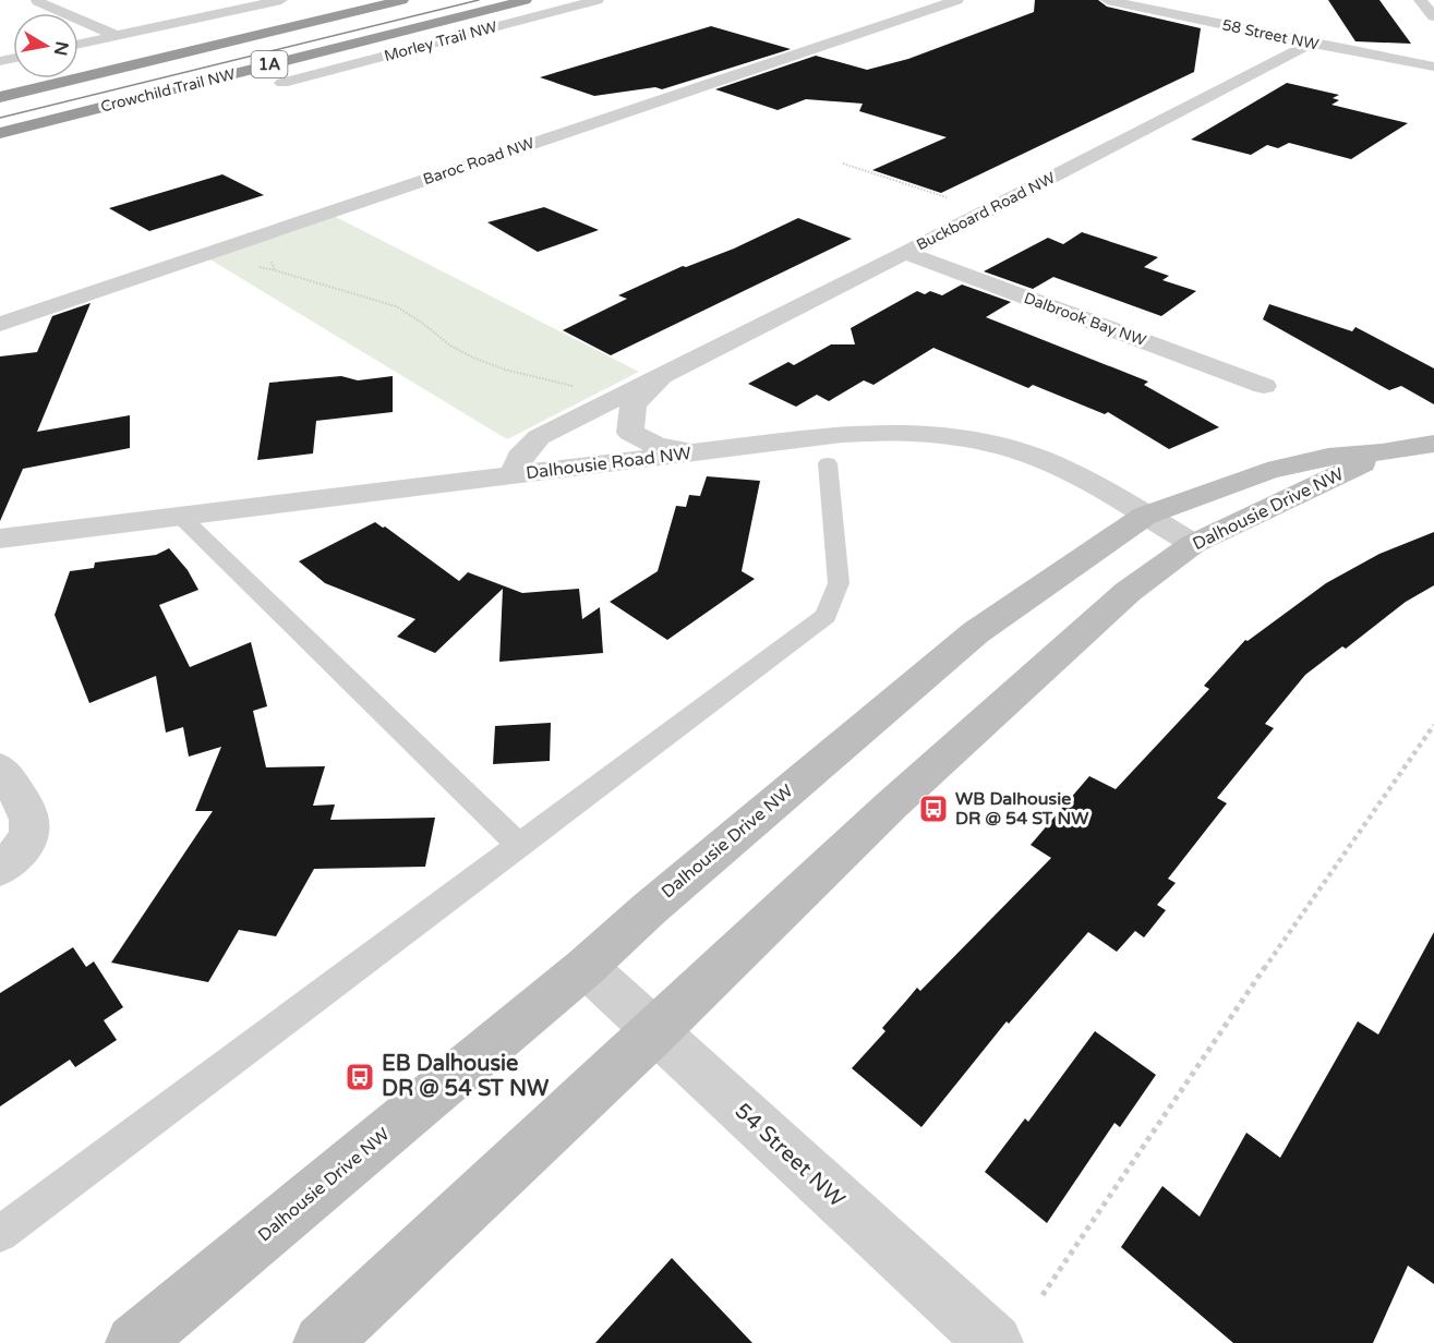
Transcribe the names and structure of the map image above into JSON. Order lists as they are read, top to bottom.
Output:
{
  "streets": {
    "highway": ["1A", "Crowchild Trail NW"],
    "street": [
      "58 Street NW",
      "Morley Trail NW",
      "Baroc Road NW",
      "Buckboard Road NW",
      "Dalbrook Bay NW",
      "Dalhousie Road NW",
      "Dalhousie Drive NW",
      "54 Street NW"
    ]
  },
  "crossings": [
    ["58 Street NW", "Buckboard Road NW"],
    ["Buckboard Road NW", "Dalbrook Bay NW"],
    ["Buckboard Road NW", "Dalhousie Road NW"],
    ["Dalhousie Road NW", "Dalhousie Drive NW"],
    ["Dalhousie Drive NW", "54 Street NW"]
  ],
  "places": {
    "bus stop": ["WB Dalhousie DR @ 54 ST NW", "EB Dalhousie DR @ 54 ST NW"]
  },
  "north": "right"
}
